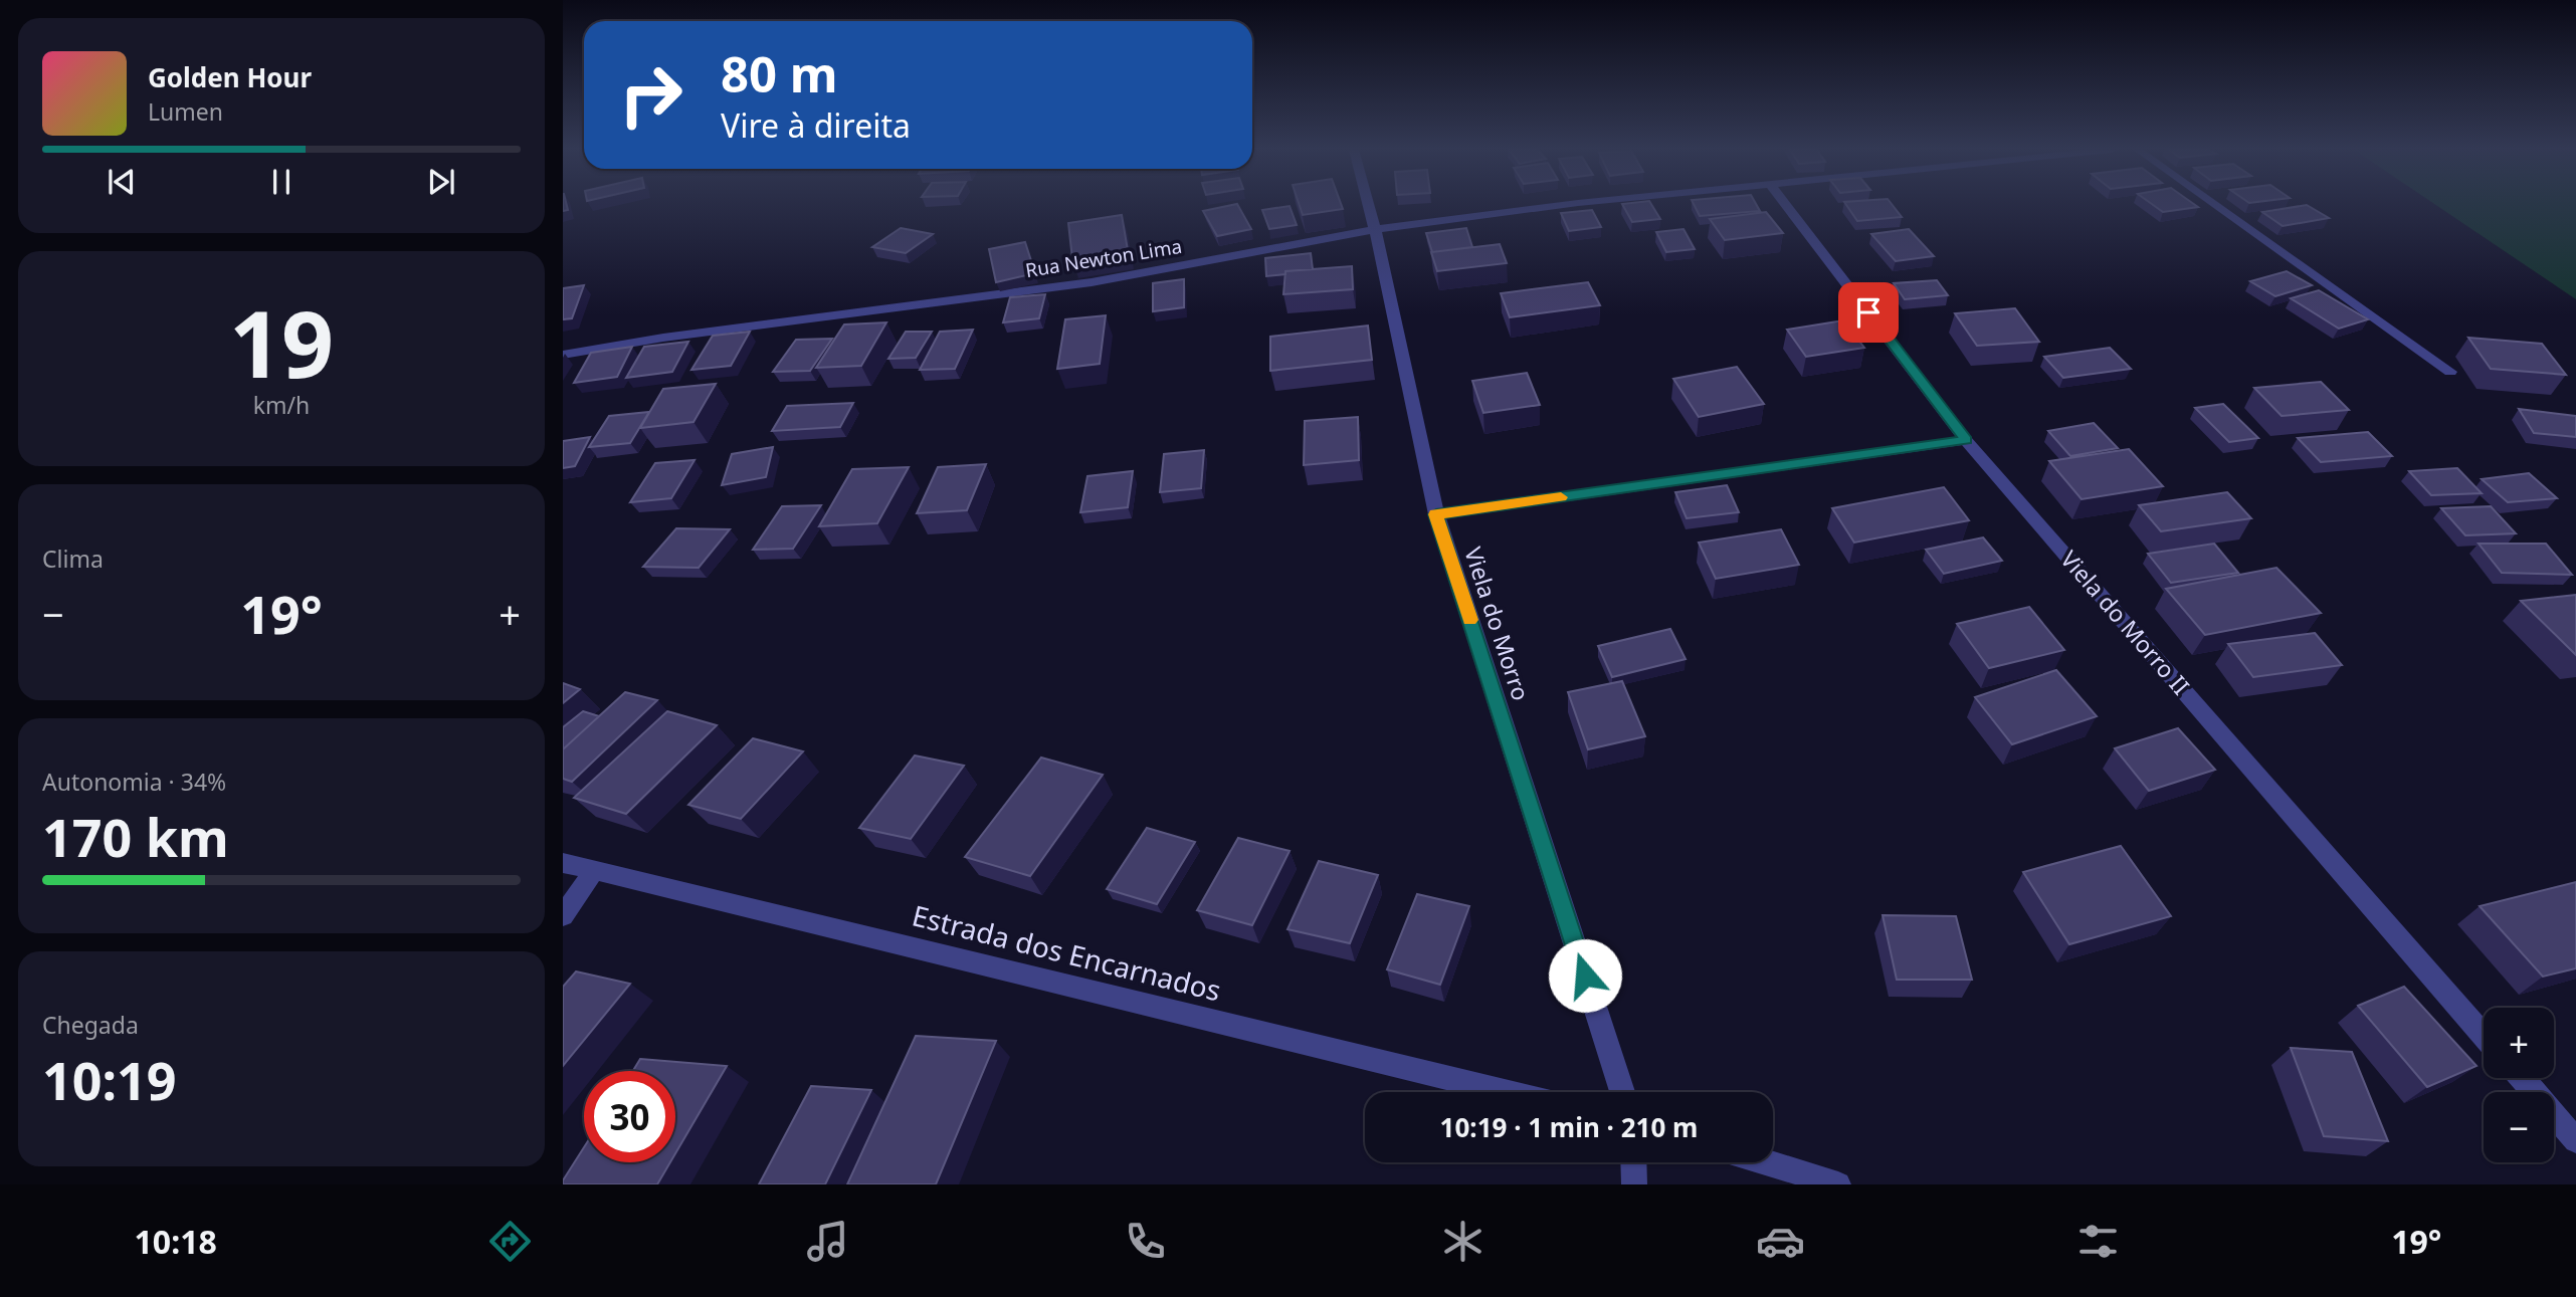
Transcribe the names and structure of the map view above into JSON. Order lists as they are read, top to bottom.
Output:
{
  "streets": {
    "street": [
      "Rua Newton Lima",
      "Viela do Morro II",
      "Viela do Morro",
      "Estrada dos Encarnados"
    ]
  },
  "crossings": [
    ["Rua Newton Lima", "Viela do Morro"]
  ],
  "page": {
    "turn": ["80 m", "Vire à direita"],
    "song": ["Golden Hour", "Lumen"],
    "tile": [
      ["19", "km/h"],
      "Clima",
      ["Autonomia · 34%", "170 km"],
      ["Chegada", "10:19"]
    ],
    "heat": ["−", "19°", "+"],
    "map_buttons": ["+", "−"],
    "limit": "30",
    "trip": "10:19 · 1 min · 210 m",
    "tabs": ["10:18", "19°"]
  }
}
